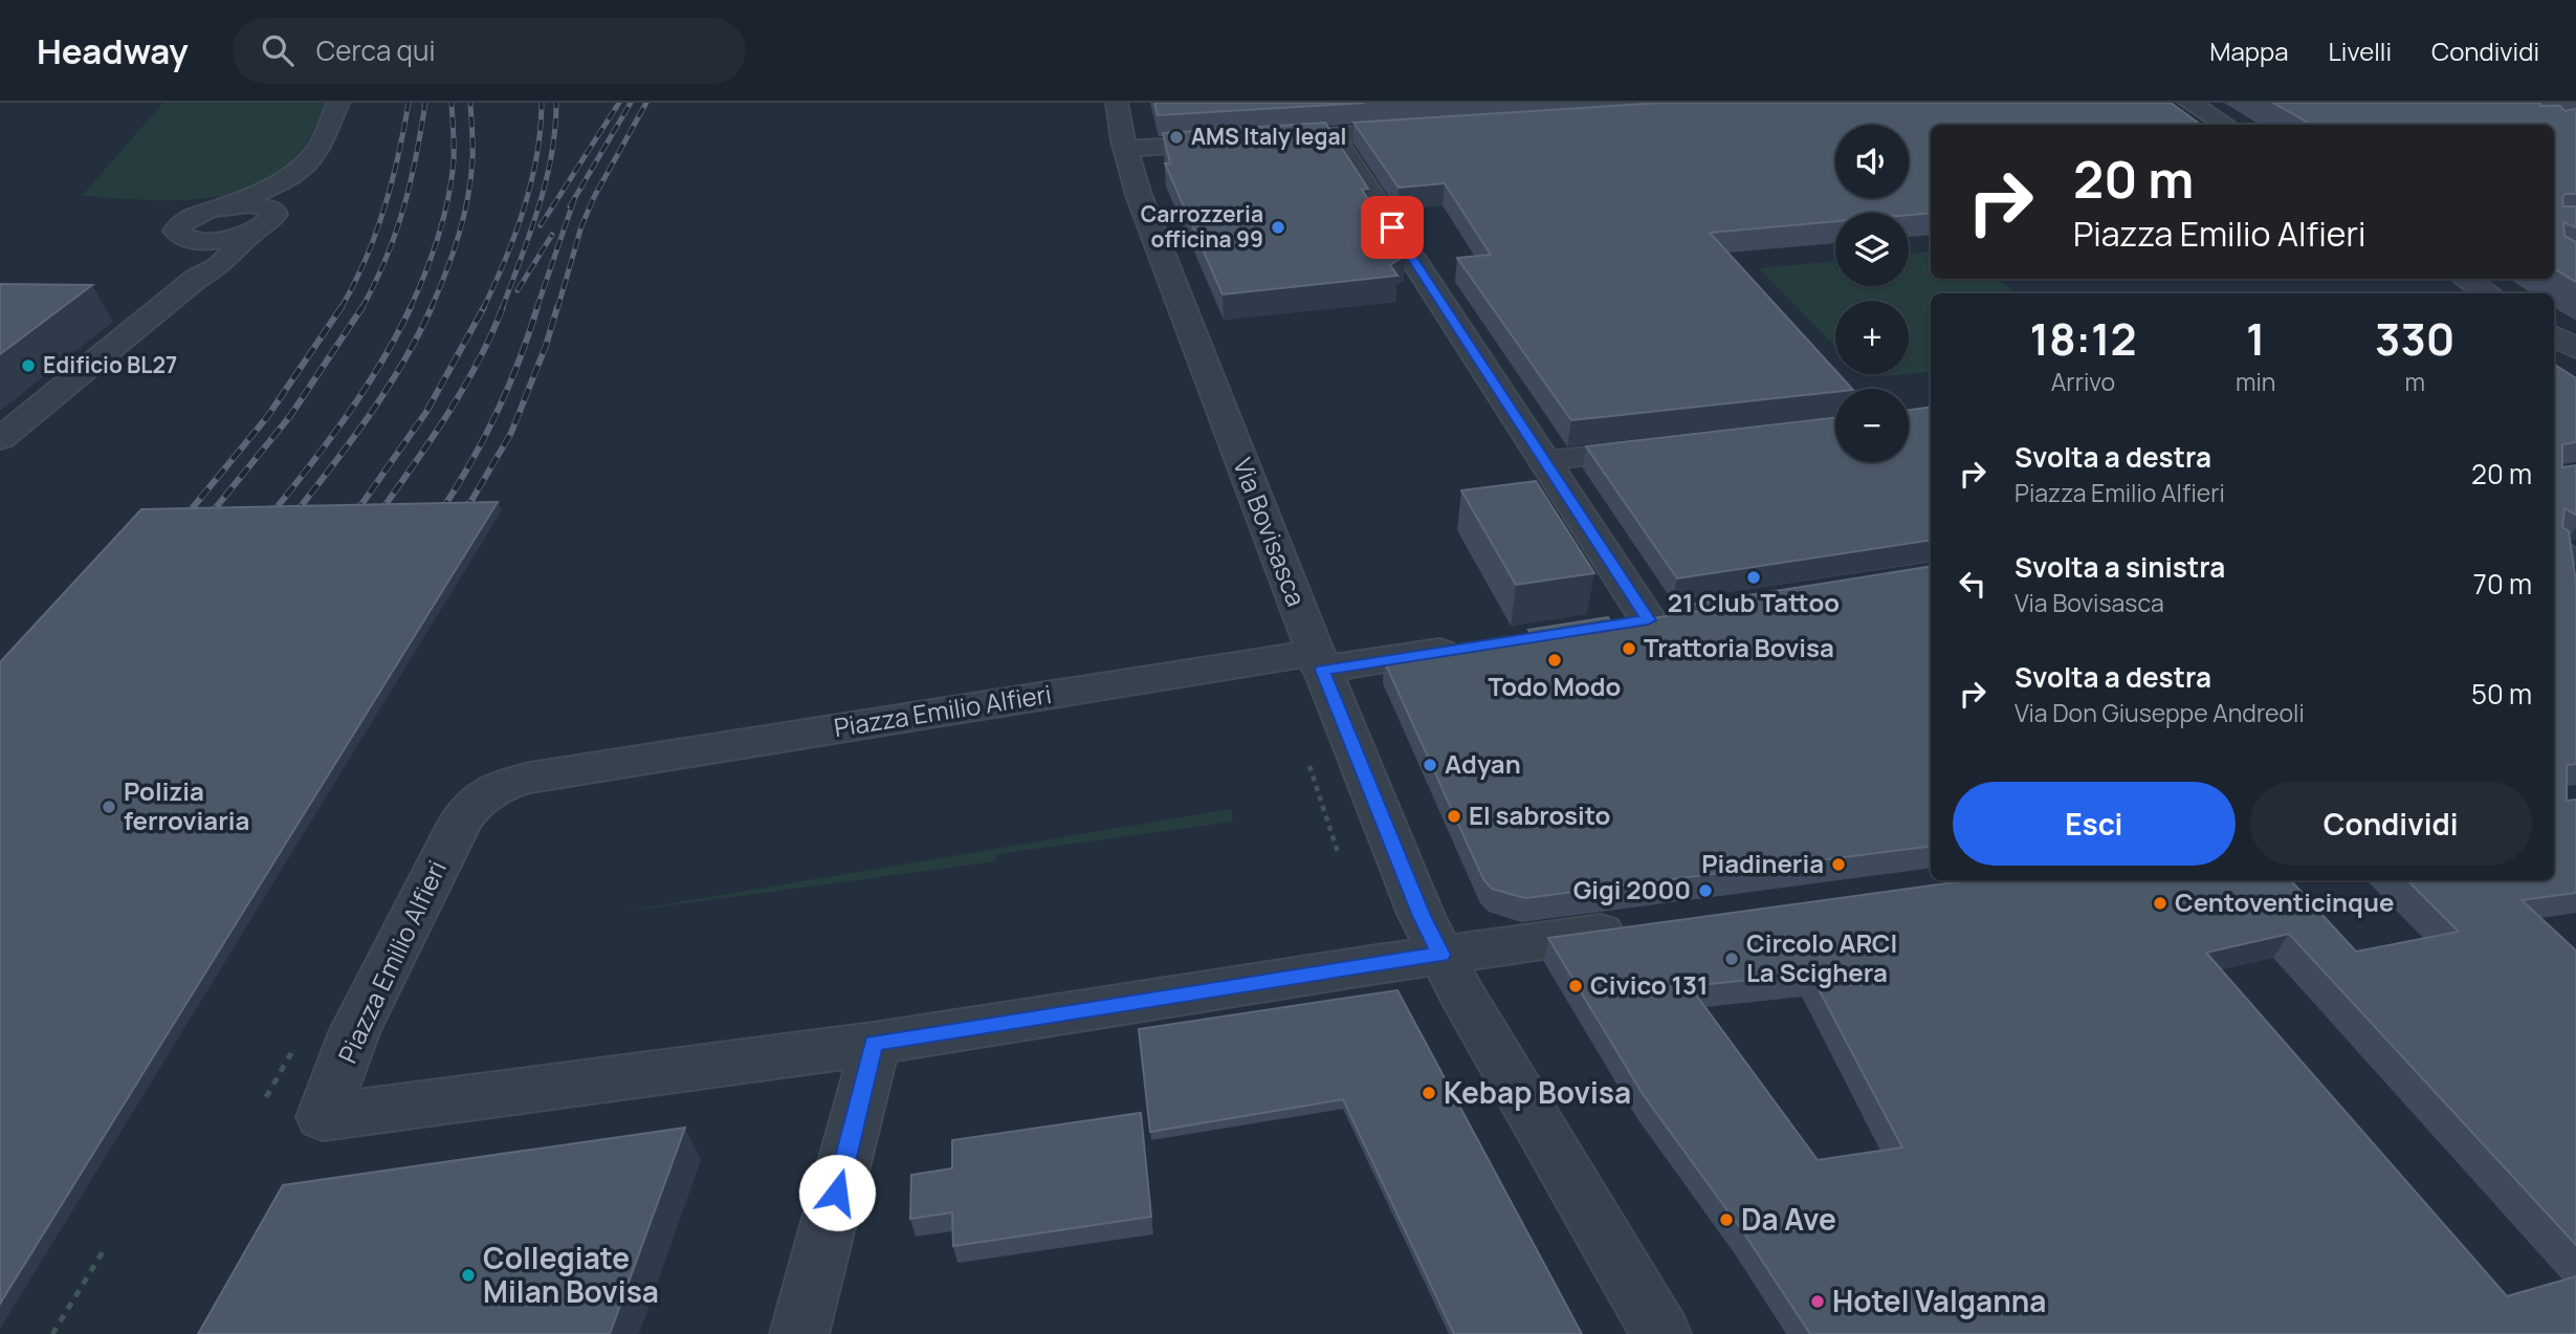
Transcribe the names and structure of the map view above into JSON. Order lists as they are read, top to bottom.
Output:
{
  "streets": {
    "street": ["Via Bovisasca", "Piazza Emilio Alfieri"]
  },
  "crossings": [
    ["Via Bovisasca", "Piazza Emilio Alfieri"]
  ],
  "places": [
    "AMS Italy legal",
    "Carrozzeria officina 99",
    "Edificio BL27",
    "21 Club Tattoo",
    "Trattoria Bovisa",
    "Todo Modo",
    "Adyan",
    "Polizia ferroviaria",
    "El sabrosito",
    "Piadineria",
    "Gigi 2000",
    "Centoventicinque",
    "Circolo ARCI La Scighera",
    "Civico 131",
    "Kebap Bovisa",
    "Da Ave",
    "Collegiate Milan Bovisa",
    "Hotel Valganna"
  ],
  "page": {
    "header": "Headway",
    "search": "Cerca qui",
    "nav": ["Mappa", "Livelli", "Condividi"],
    "map_buttons": ["+", "−"],
    "turn": ["20 m", "Piazza Emilio Alfieri"],
    "eta": [
      "18:12",
      "Arrivo",
      "1",
      "min",
      "330",
      "m"
    ],
    "list": [
      {
        "name": "Svolta a destra",
        "note": "Piazza Emilio Alfieri",
        "value": "20 m"
      },
      {
        "name": "Svolta a sinistra",
        "note": "Via Bovisasca",
        "value": "70 m"
      },
      {
        "name": "Svolta a destra",
        "note": "Via Don Giuseppe Andreoli",
        "value": "50 m"
      }
    ],
    "buttons": ["Esci", "Condividi"]
  }
}
